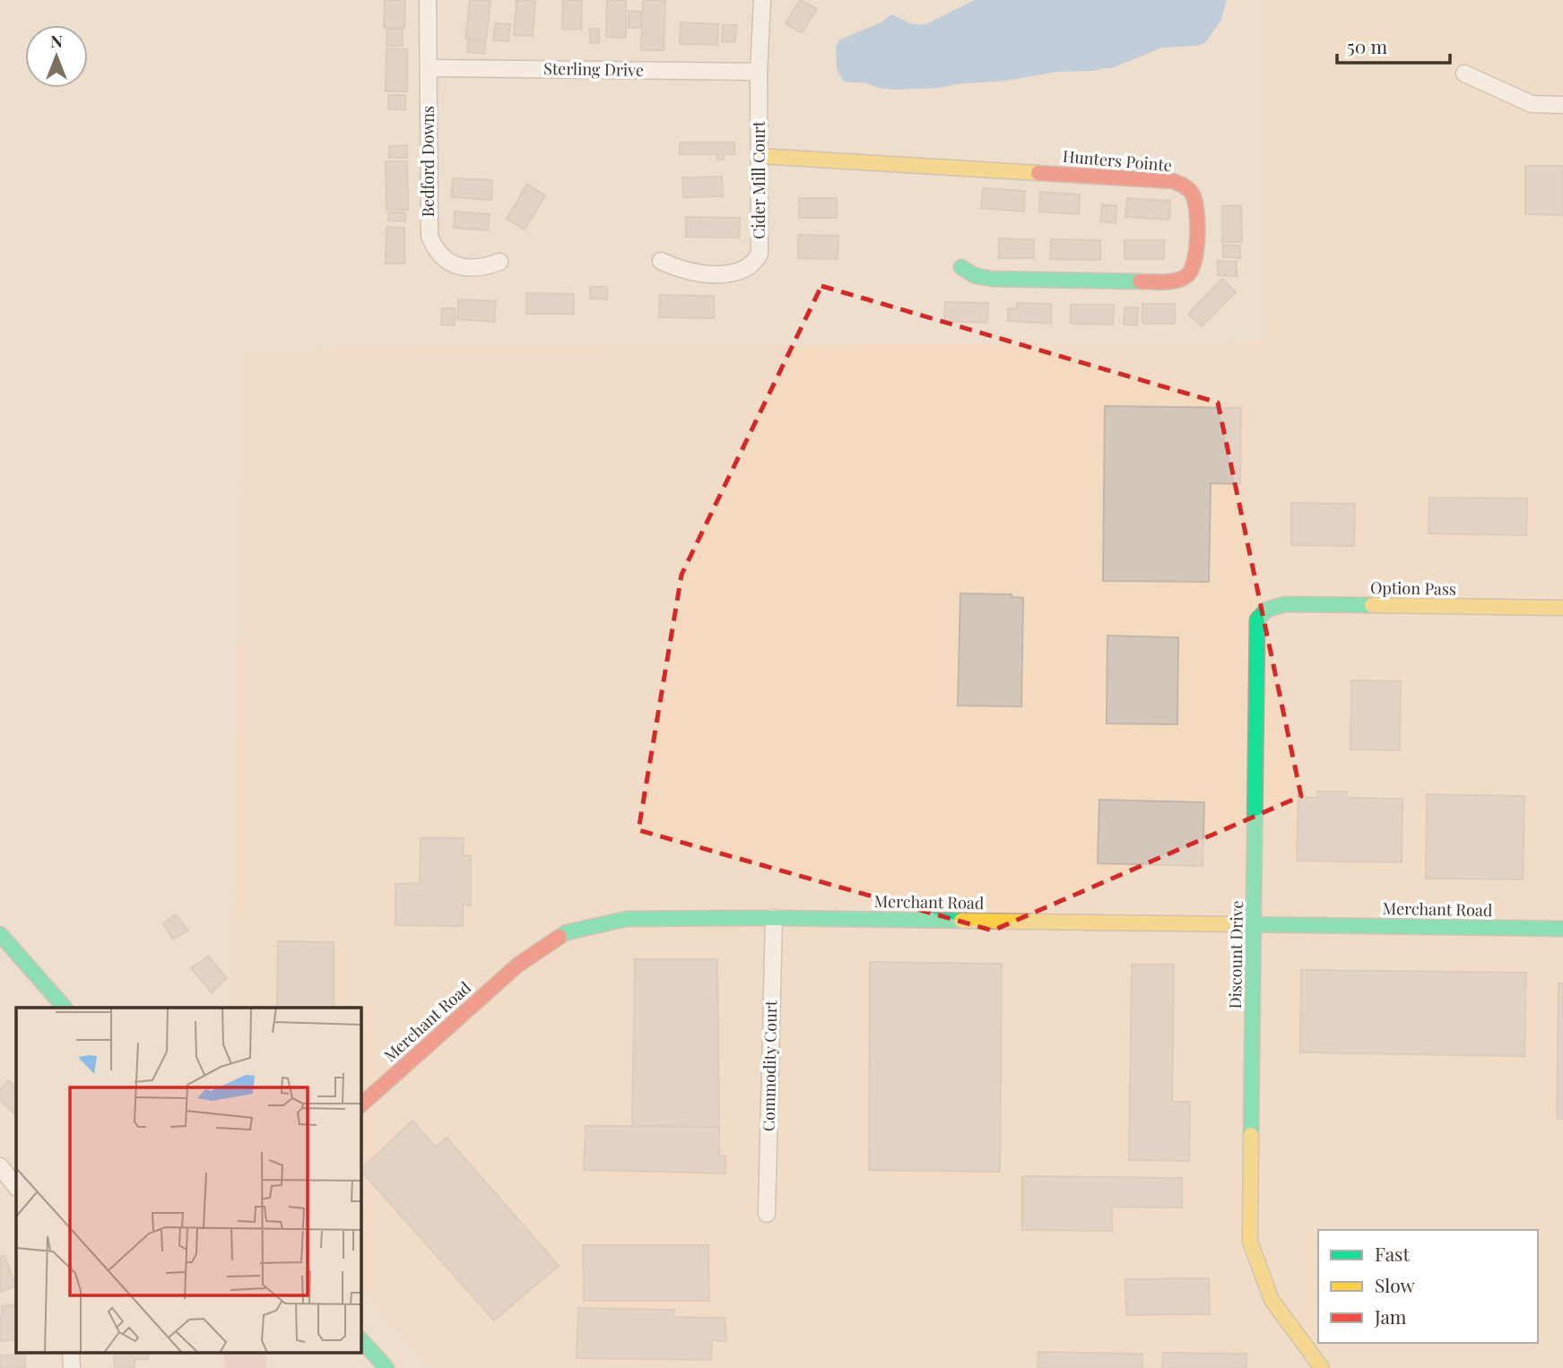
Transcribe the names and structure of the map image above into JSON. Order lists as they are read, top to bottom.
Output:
{
  "streets": {
    "main road": [
      "Hunters Pointe",
      "Option Pass",
      "Merchant Road",
      "Discount Drive"
    ],
    "street": [
      "Sterling Drive",
      "Bedford Downs",
      "Cider Mill Court",
      "Commodity Court"
    ]
  },
  "crossings": [
    ["Sterling Drive", "Bedford Downs"],
    ["Sterling Drive", "Cider Mill Court"],
    ["Hunters Pointe", "Cider Mill Court"],
    ["Option Pass", "Discount Drive"],
    ["Merchant Road", "Discount Drive"],
    ["Merchant Road", "Commodity Court"]
  ],
  "legend": ["Fast", "Slow", "Jam"],
  "scale_bar": "50 m",
  "north": "top"
}
